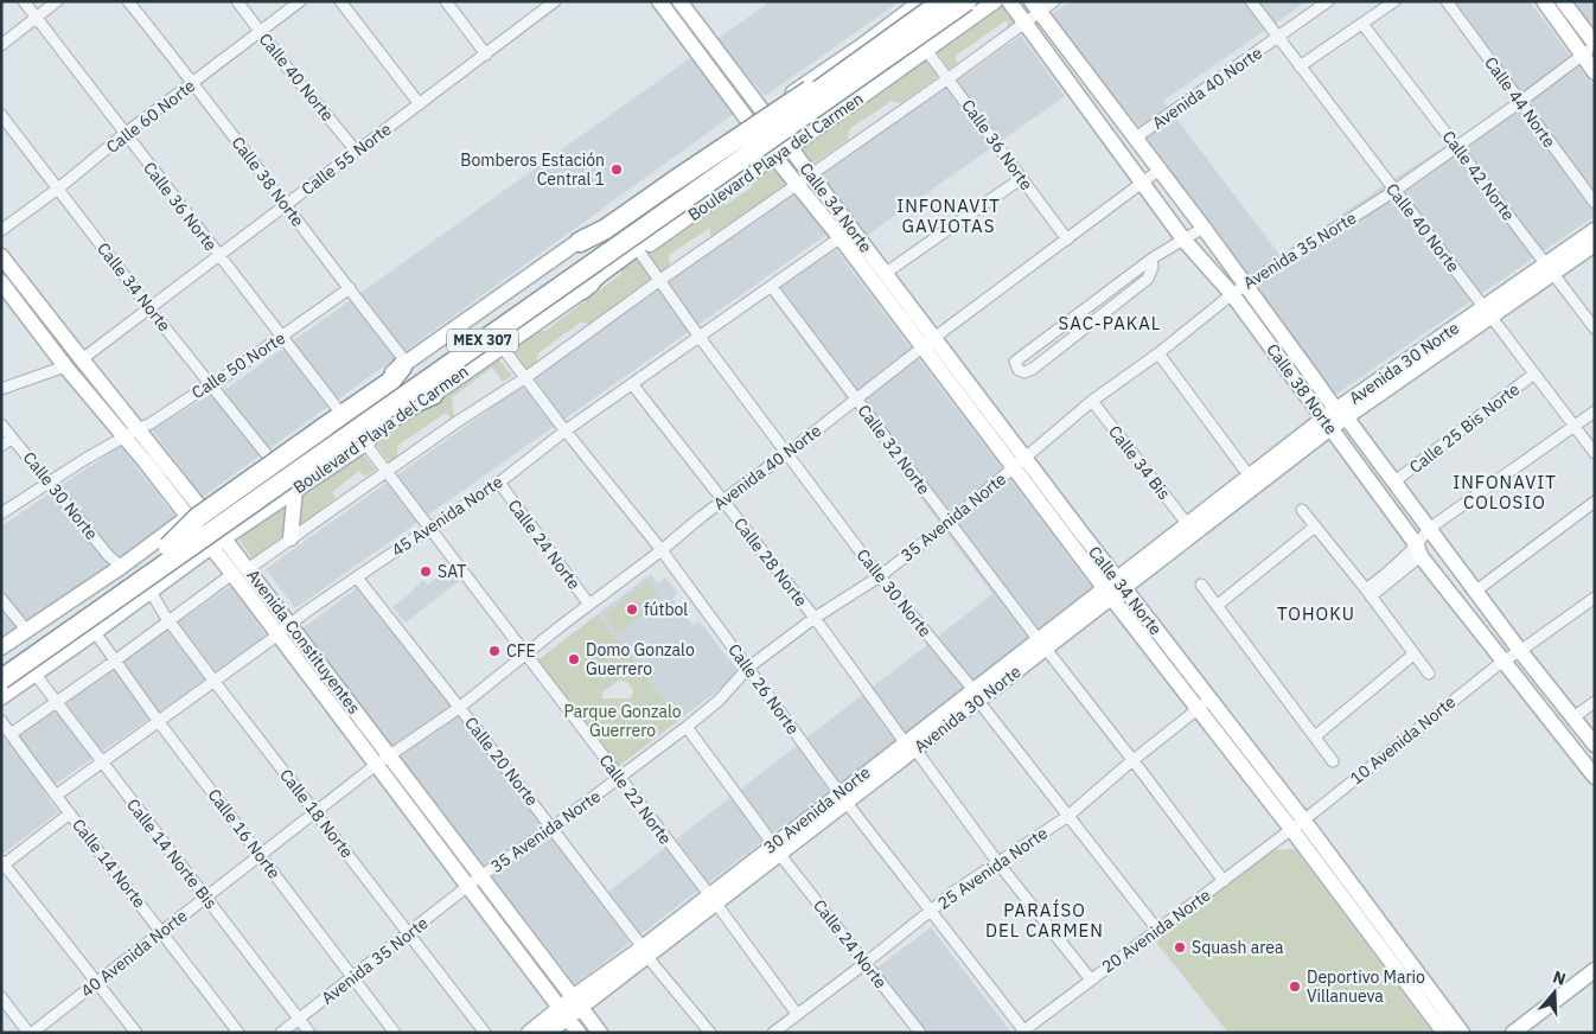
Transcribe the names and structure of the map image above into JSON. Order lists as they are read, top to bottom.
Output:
{
  "streets": {
    "highway": ["MEX 307"],
    "main road": [
      "Boulevard Playa del Carmen",
      "Calle 38 Norte",
      "Calle 34 Norte",
      "Avenida 30 Norte",
      "Avenida Constituyentes",
      "30 Avenida Norte"
    ],
    "street": [
      "Calle 40 Norte",
      "Avenida 40 Norte",
      "Calle 44 Norte",
      "Calle 60 Norte",
      "Calle 36 Norte",
      "Calle 55 Norte",
      "Calle 42 Norte",
      "Avenida 35 Norte",
      "Calle 50 Norte",
      "Calle 25 Bis Norte",
      "Calle 32 Norte",
      "Calle 34 Bis",
      "Calle 30 Norte",
      "45 Avenida Norte",
      "35 Avenida Norte",
      "Calle 24 Norte",
      "Calle 28 Norte",
      "Calle 26 Norte",
      "10 Avenida Norte",
      "Calle 20 Norte",
      "Calle 22 Norte",
      "Calle 18 Norte",
      "Calle 16 Norte",
      "Calle 14 Norte Bis",
      "Calle 14 Norte",
      "25 Avenida Norte",
      "20 Avenida Norte",
      "40 Avenida Norte"
    ]
  },
  "crossings": [
    ["Calle 40 Norte", "Avenida 40 Norte"],
    ["Calle 40 Norte", "Calle 60 Norte"],
    ["Calle 40 Norte", "Calle 55 Norte"],
    ["Calle 40 Norte", "Avenida 35 Norte"],
    ["Calle 40 Norte", "Avenida 30 Norte"],
    ["Calle 40 Norte", "Calle 25 Bis Norte"],
    ["Avenida 40 Norte", "Calle 36 Norte"],
    ["Avenida 40 Norte", "Calle 38 Norte"],
    ["Avenida 40 Norte", "Calle 34 Norte"],
    ["Avenida 40 Norte", "Calle 32 Norte"],
    ["Avenida 40 Norte", "Calle 30 Norte"],
    ["Avenida 40 Norte", "Calle 24 Norte"],
    ["Avenida 40 Norte", "Calle 28 Norte"],
    ["Avenida 40 Norte", "Avenida Constituyentes"],
    ["Avenida 40 Norte", "Calle 26 Norte"],
    ["Avenida 40 Norte", "Calle 20 Norte"],
    ["Avenida 40 Norte", "Calle 22 Norte"],
    ["Avenida 40 Norte", "40 Avenida Norte"],
    ["Calle 44 Norte", "Avenida 35 Norte"],
    ["Calle 60 Norte", "Calle 36 Norte"],
    ["Calle 60 Norte", "Calle 38 Norte"],
    ["Calle 60 Norte", "Calle 34 Norte"],
    ["Calle 36 Norte", "Boulevard Playa del Carmen"],
    ["Calle 36 Norte", "Calle 55 Norte"],
    ["Calle 36 Norte", "Calle 50 Norte"],
    ["Boulevard Playa del Carmen", "Calle 34 Norte"],
    ["Boulevard Playa del Carmen", "Calle 30 Norte"],
    ["Boulevard Playa del Carmen", "Avenida Constituyentes"],
    ["Boulevard Playa del Carmen", "Calle 26 Norte"],
    ["Boulevard Playa del Carmen", "Calle 22 Norte"],
    ["Boulevard Playa del Carmen", "Calle 18 Norte"],
    ["Boulevard Playa del Carmen", "Calle 16 Norte"],
    ["Boulevard Playa del Carmen", "Calle 14 Norte Bis"],
    ["Calle 55 Norte", "Calle 38 Norte"],
    ["Calle 55 Norte", "Calle 34 Norte"],
    ["Calle 55 Norte", "Avenida Constituyentes"],
    ["Calle 42 Norte", "Avenida 35 Norte"],
    ["Calle 42 Norte", "Avenida 30 Norte"],
    ["Calle 38 Norte", "Avenida 35 Norte"],
    ["Calle 38 Norte", "Avenida 30 Norte"],
    ["Calle 38 Norte", "Calle 50 Norte"],
    ["Calle 38 Norte", "Calle 25 Bis Norte"],
    ["Calle 38 Norte", "10 Avenida Norte"],
    ["Calle 34 Norte", "Avenida 35 Norte"],
    ["Calle 34 Norte", "Avenida 30 Norte"],
    ["Calle 34 Norte", "Calle 50 Norte"],
    ["Calle 34 Norte", "45 Avenida Norte"],
    ["Calle 34 Norte", "35 Avenida Norte"],
    ["Calle 34 Norte", "10 Avenida Norte"],
    ["Calle 34 Norte", "25 Avenida Norte"],
    ["Calle 34 Norte", "20 Avenida Norte"],
    ["Avenida 35 Norte", "Calle 34 Bis"],
    ["Avenida 35 Norte", "35 Avenida Norte"],
    ["Avenida 35 Norte", "Avenida Constituyentes"],
    ["Avenida 35 Norte", "Calle 18 Norte"],
    ["Avenida 35 Norte", "Calle 16 Norte"],
    ["Avenida 35 Norte", "Calle 14 Norte Bis"],
    ["Avenida 30 Norte", "Calle 32 Norte"],
    ["Avenida 30 Norte", "Calle 34 Bis"],
    ["Avenida 30 Norte", "Calle 30 Norte"],
    ["Avenida 30 Norte", "Calle 28 Norte"],
    ["Avenida 30 Norte", "30 Avenida Norte"],
    ["Calle 50 Norte", "Calle 30 Norte"],
    ["Calle 50 Norte", "Avenida Constituyentes"],
    ["Calle 32 Norte", "45 Avenida Norte"],
    ["Calle 32 Norte", "35 Avenida Norte"],
    ["Calle 32 Norte", "25 Avenida Norte"],
    ["Calle 32 Norte", "20 Avenida Norte"],
    ["Calle 30 Norte", "45 Avenida Norte"],
    ["Calle 30 Norte", "35 Avenida Norte"],
    ["Calle 30 Norte", "25 Avenida Norte"],
    ["Calle 30 Norte", "20 Avenida Norte"],
    ["45 Avenida Norte", "Calle 24 Norte"],
    ["45 Avenida Norte", "Calle 28 Norte"],
    ["45 Avenida Norte", "Avenida Constituyentes"],
    ["45 Avenida Norte", "Calle 26 Norte"],
    ["45 Avenida Norte", "Calle 20 Norte"],
    ["45 Avenida Norte", "Calle 22 Norte"],
    ["45 Avenida Norte", "Calle 18 Norte"],
    ["45 Avenida Norte", "Calle 16 Norte"],
    ["45 Avenida Norte", "Calle 14 Norte Bis"],
    ["45 Avenida Norte", "Calle 14 Norte"],
    ["35 Avenida Norte", "Calle 24 Norte"],
    ["35 Avenida Norte", "Calle 28 Norte"],
    ["35 Avenida Norte", "Avenida Constituyentes"],
    ["35 Avenida Norte", "Calle 26 Norte"],
    ["35 Avenida Norte", "Calle 20 Norte"],
    ["35 Avenida Norte", "Calle 22 Norte"],
    ["Calle 24 Norte", "30 Avenida Norte"],
    ["Calle 24 Norte", "25 Avenida Norte"],
    ["Calle 28 Norte", "30 Avenida Norte"],
    ["Calle 28 Norte", "25 Avenida Norte"],
    ["Calle 28 Norte", "20 Avenida Norte"],
    ["Avenida Constituyentes", "30 Avenida Norte"],
    ["Avenida Constituyentes", "40 Avenida Norte"],
    ["Calle 26 Norte", "30 Avenida Norte"],
    ["Calle 26 Norte", "25 Avenida Norte"],
    ["Calle 26 Norte", "20 Avenida Norte"],
    ["10 Avenida Norte", "20 Avenida Norte"],
    ["Calle 20 Norte", "30 Avenida Norte"],
    ["Calle 22 Norte", "30 Avenida Norte"],
    ["Calle 22 Norte", "25 Avenida Norte"],
    ["Calle 18 Norte", "40 Avenida Norte"],
    ["Calle 16 Norte", "40 Avenida Norte"],
    ["Calle 14 Norte Bis", "40 Avenida Norte"],
    ["Calle 14 Norte", "40 Avenida Norte"]
  ],
  "districts": [
    "INFONAVIT GAVIOTAS",
    "SAC-PAKAL",
    "INFONAVIT COLOSIO",
    "TOHOKU",
    "PARAÍSO DEL CARMEN"
  ],
  "parks": ["Parque Gonzalo Guerrero"],
  "places": [
    "Bomberos Estación Central 1",
    "SAT",
    "fútbol",
    "CFE",
    "Domo Gonzalo Guerrero",
    "Squash area",
    "Deportivo Mario Villanueva"
  ],
  "north": "top"
}
